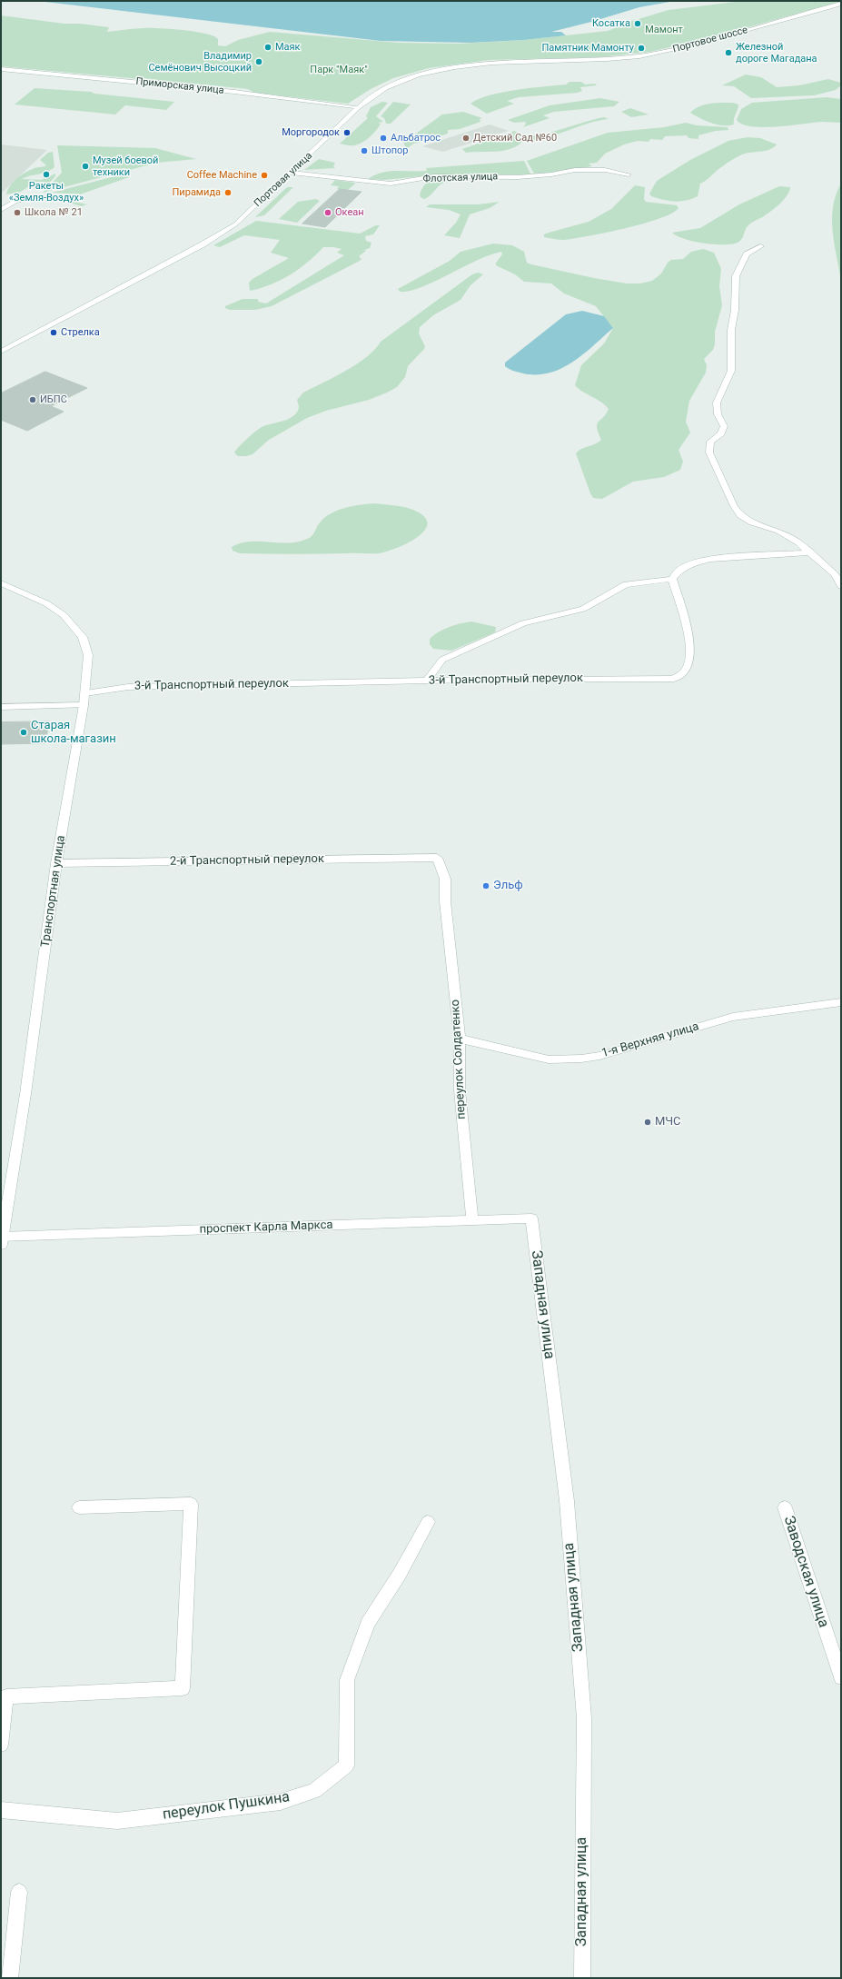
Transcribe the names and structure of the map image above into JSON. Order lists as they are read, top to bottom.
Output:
{
  "streets": {
    "street": [
      "Портовое шоссе",
      "Приморская улица",
      "Флотская улица",
      "Портовая улица",
      "3-й Транспортный переулок",
      "2-й Транспортный переулок",
      "Транспортная улица",
      "1-я Верхняя улица",
      "переулок Солдатенко",
      "проспект Карла Маркса",
      "Западная улица",
      "Заводская улица",
      "переулок Пушкина"
    ]
  },
  "crossings": [
    ["Портовое шоссе", "Портовая улица"],
    ["Приморская улица", "Портовая улица"],
    ["Флотская улица", "Портовая улица"],
    ["3-й Транспортный переулок", "Транспортная улица"],
    ["2-й Транспортный переулок", "Транспортная улица"],
    ["2-й Транспортный переулок", "переулок Солдатенко"],
    ["Транспортная улица", "проспект Карла Маркса"],
    ["1-я Верхняя улица", "переулок Солдатенко"],
    ["переулок Солдатенко", "проспект Карла Маркса"],
    ["проспект Карла Маркса", "Западная улица"]
  ],
  "parks": ["Мамонт", "Парк \"Маяк\""],
  "places": [
    "Косатка",
    "Маяк",
    "Памятник Мамонту",
    "Железной дороге Магадана",
    "Владимир Семёнович Высоцкий",
    "Моргородок",
    "Альбатрос",
    "Детский Сад №60",
    "Штопор",
    "Музей боевой техники",
    "Ракеты «Земля-Воздух»",
    "Coffee Machine",
    "Пирамида",
    "Школа № 21",
    "Океан",
    "Стрелка",
    "ИБПС",
    "Старая школа-магазин",
    "Эльф",
    "МЧС"
  ]
}
